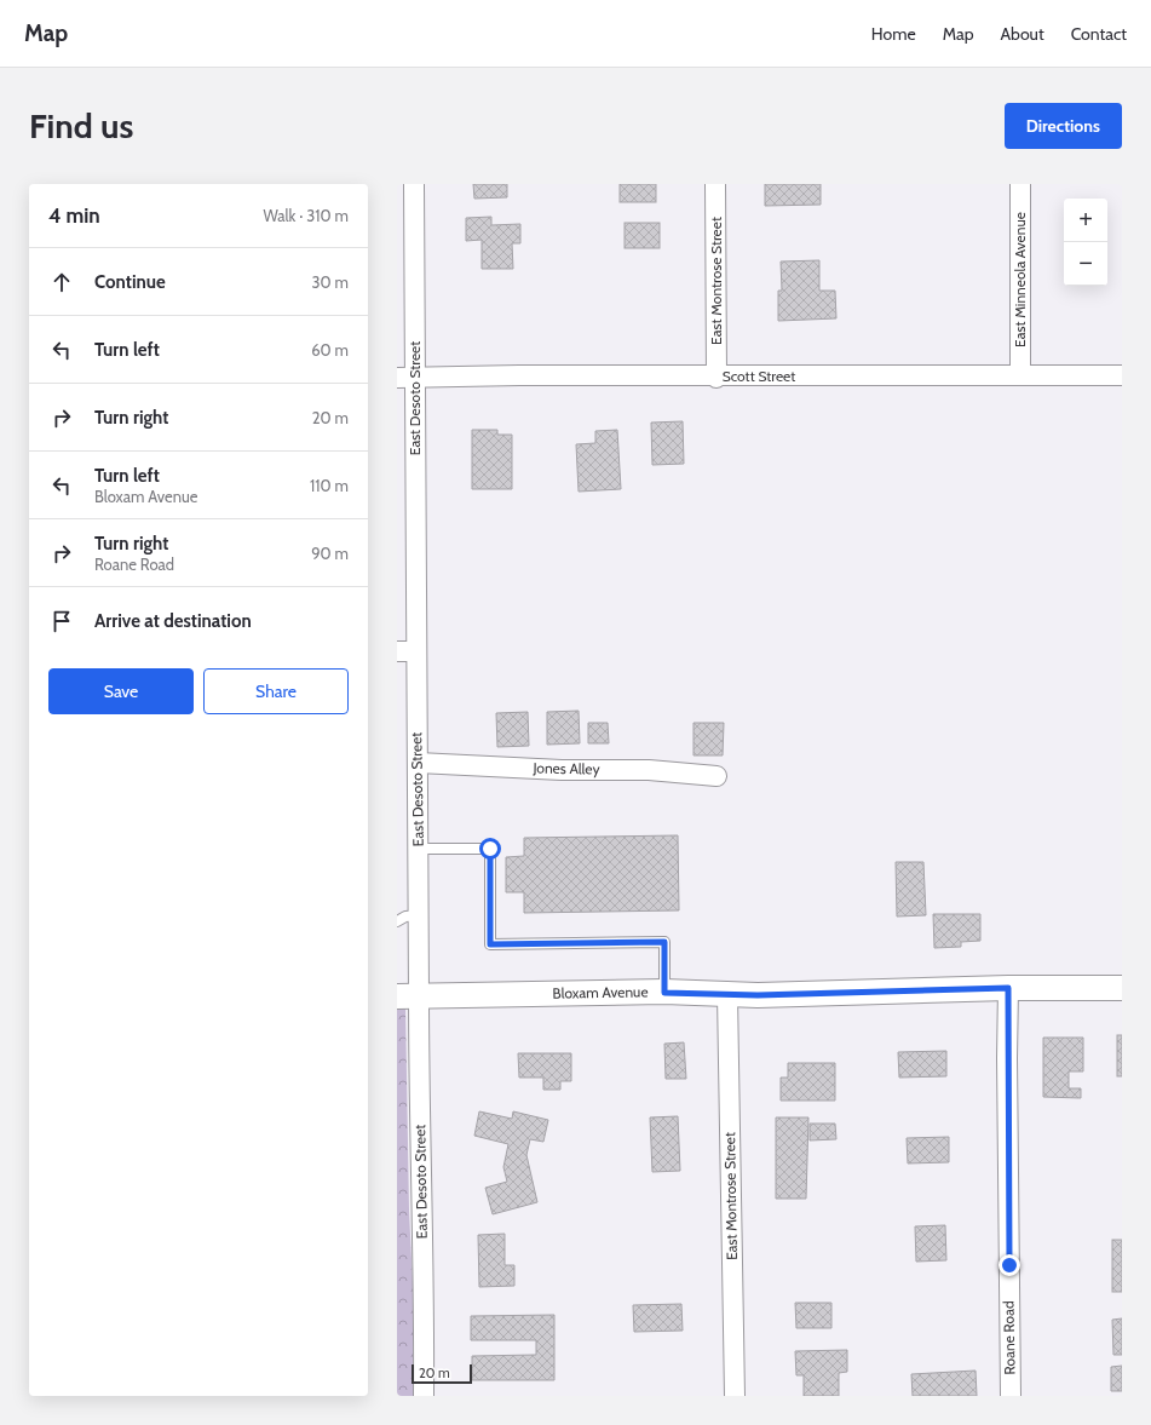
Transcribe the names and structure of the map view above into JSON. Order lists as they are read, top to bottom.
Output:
{
  "streets": {
    "street": [
      "East Minneola Avenue",
      "East Montrose Street",
      "Scott Street",
      "East Desoto Street",
      "Jones Alley",
      "Bloxam Avenue",
      "Roane Road"
    ]
  },
  "crossings": [
    ["East Minneola Avenue", "Scott Street"],
    ["East Montrose Street", "Scott Street"],
    ["East Montrose Street", "Bloxam Avenue"],
    ["Scott Street", "East Desoto Street"],
    ["East Desoto Street", "Jones Alley"],
    ["East Desoto Street", "Bloxam Avenue"],
    ["Bloxam Avenue", "Roane Road"]
  ],
  "scale_bar": "20 m",
  "page": {
    "header": "Map",
    "nav": [
      "Home",
      "Map",
      "About",
      "Contact"
    ],
    "buttons": [
      "Directions",
      ["Save", "Share"]
    ],
    "title": "Find us",
    "heading": ["4 min", "Walk · 310 m"],
    "map_buttons": ["+", "−"],
    "list": [
      ["Continue", "30 m"],
      ["Turn left", "60 m"],
      ["Turn right", "20 m"],
      ["Turn left", "Bloxam Avenue", "110 m"],
      ["Turn right", "Roane Road", "90 m"],
      "Arrive at destination"
    ],
    "scale": "20 m"
  }
}
